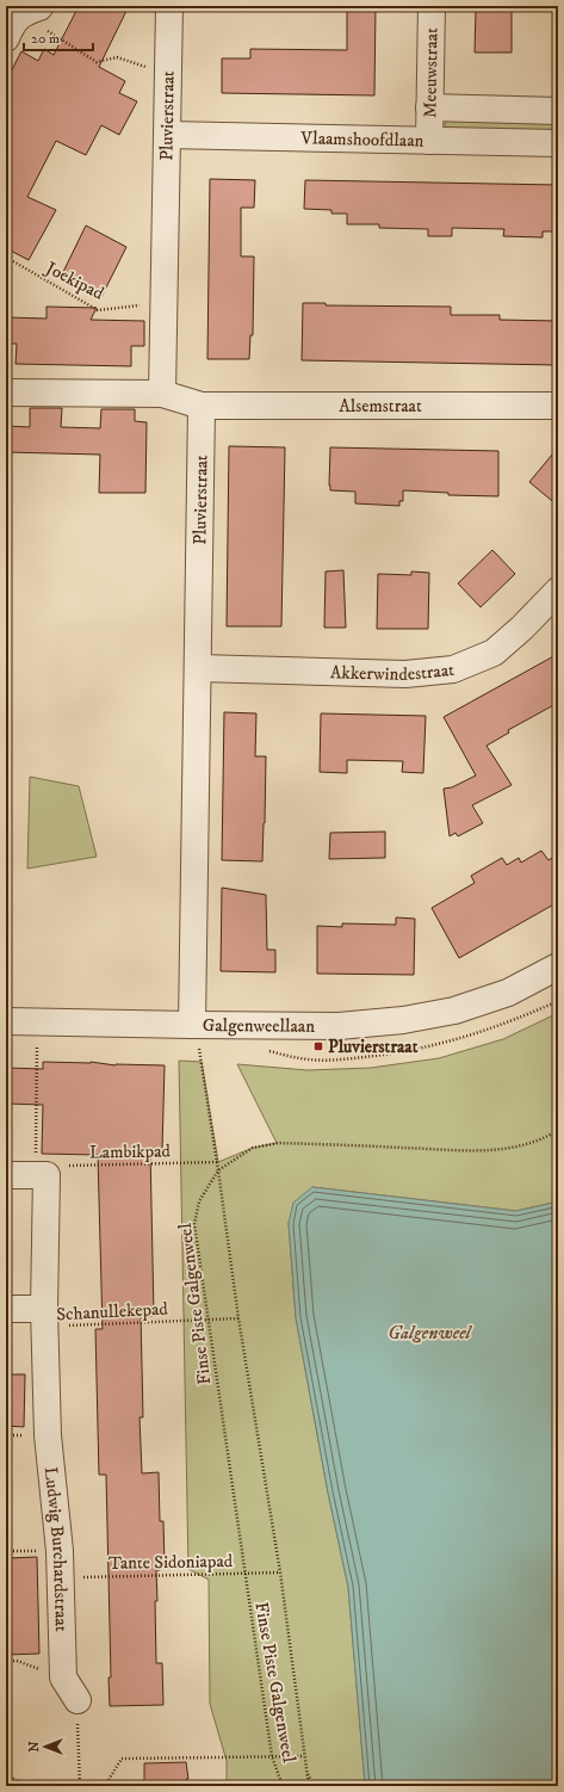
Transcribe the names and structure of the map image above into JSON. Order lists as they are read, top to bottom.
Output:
{
  "streets": {
    "street": [
      "Meeuwstraat",
      "Pluvierstraat",
      "Vlaamshoofdlaan",
      "Alsemstraat",
      "Akkerwindestraat",
      "Galgenweellaan",
      "Ludwig Burchardstraat"
    ],
    "path": [
      "Joekipad",
      "Lambikpad",
      "Finse Piste Galgenweel",
      "Schanullekepad",
      "Tante Sidoniapad"
    ]
  },
  "crossings": [
    ["Meeuwstraat", "Vlaamshoofdlaan"],
    ["Pluvierstraat", "Vlaamshoofdlaan"],
    ["Pluvierstraat", "Joekipad"],
    ["Pluvierstraat", "Alsemstraat"],
    ["Pluvierstraat", "Akkerwindestraat"],
    ["Pluvierstraat", "Galgenweellaan"],
    ["Lambikpad", "Ludwig Burchardstraat"],
    ["Finse Piste Galgenweel", "Schanullekepad"],
    ["Finse Piste Galgenweel", "Tante Sidoniapad"],
    ["Schanullekepad", "Ludwig Burchardstraat"],
    ["Ludwig Burchardstraat", "Tante Sidoniapad"]
  ],
  "water": ["Galgenweel"],
  "places": {
    "transit": ["Pluvierstraat"]
  },
  "scale_bar": "20 m",
  "north": "left"
}
